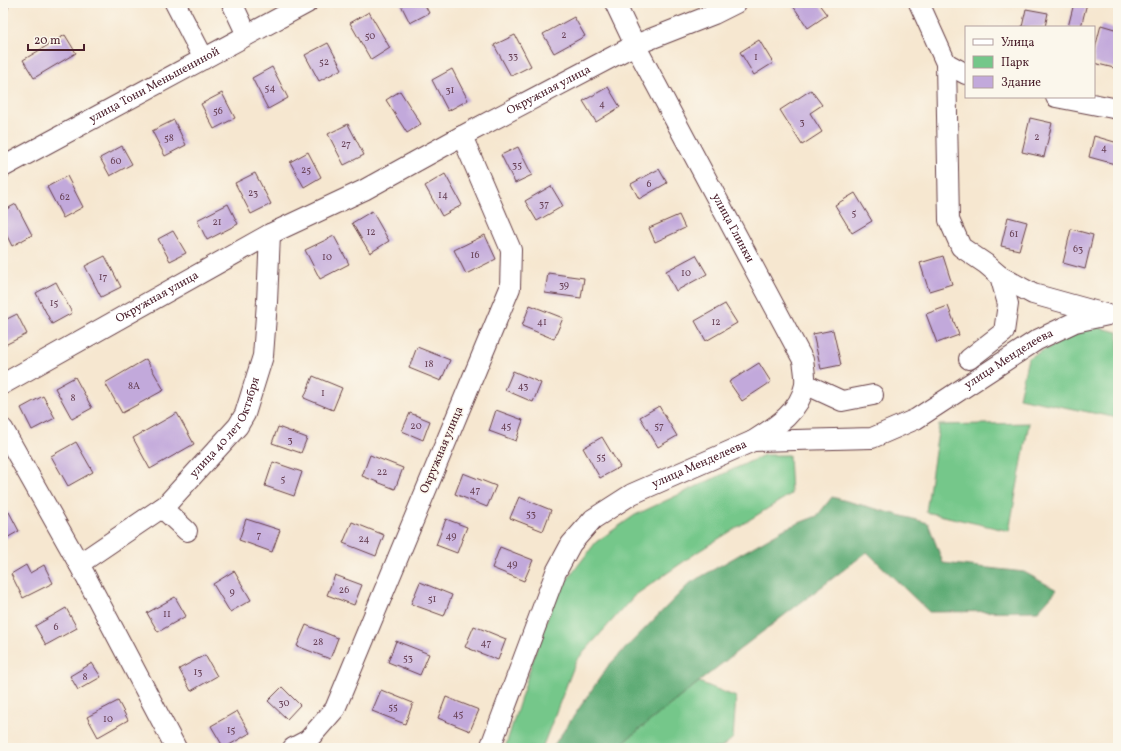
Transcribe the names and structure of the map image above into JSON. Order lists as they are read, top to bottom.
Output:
{
  "streets": {
    "street": [
      "улица Тони Меньшениной",
      "Окружная улица",
      "улица Глинки",
      "улица Менделеева",
      "улица 40 лет Октября"
    ]
  },
  "crossings": [
    ["Окружная улица", "улица Глинки"],
    ["Окружная улица", "улица 40 лет Октября"],
    ["улица Глинки", "улица Менделеева"]
  ],
  "house_numbers": [
    "2",
    "50",
    "33",
    "1",
    "52",
    "54",
    "31",
    "4",
    "56",
    "3",
    "2",
    "58",
    "27",
    "4",
    "60",
    "35",
    "25",
    "6",
    "23",
    "14",
    "62",
    "37",
    "5",
    "21",
    "12",
    "61",
    "63",
    "16",
    "10",
    "10",
    "17",
    "39",
    "15",
    "41",
    "12",
    "18",
    "8А",
    "43",
    "1",
    "8",
    "20",
    "45",
    "57",
    "3",
    "55",
    "22",
    "5",
    "47",
    "53",
    "7",
    "49",
    "24",
    "49",
    "26",
    "9",
    "51",
    "11",
    "6",
    "28",
    "47",
    "53",
    "13",
    "8",
    "30",
    "55",
    "45",
    "10",
    "15"
  ],
  "legend": ["Улица", "Парк", "Здание"],
  "scale_bar": "20 m"
}
